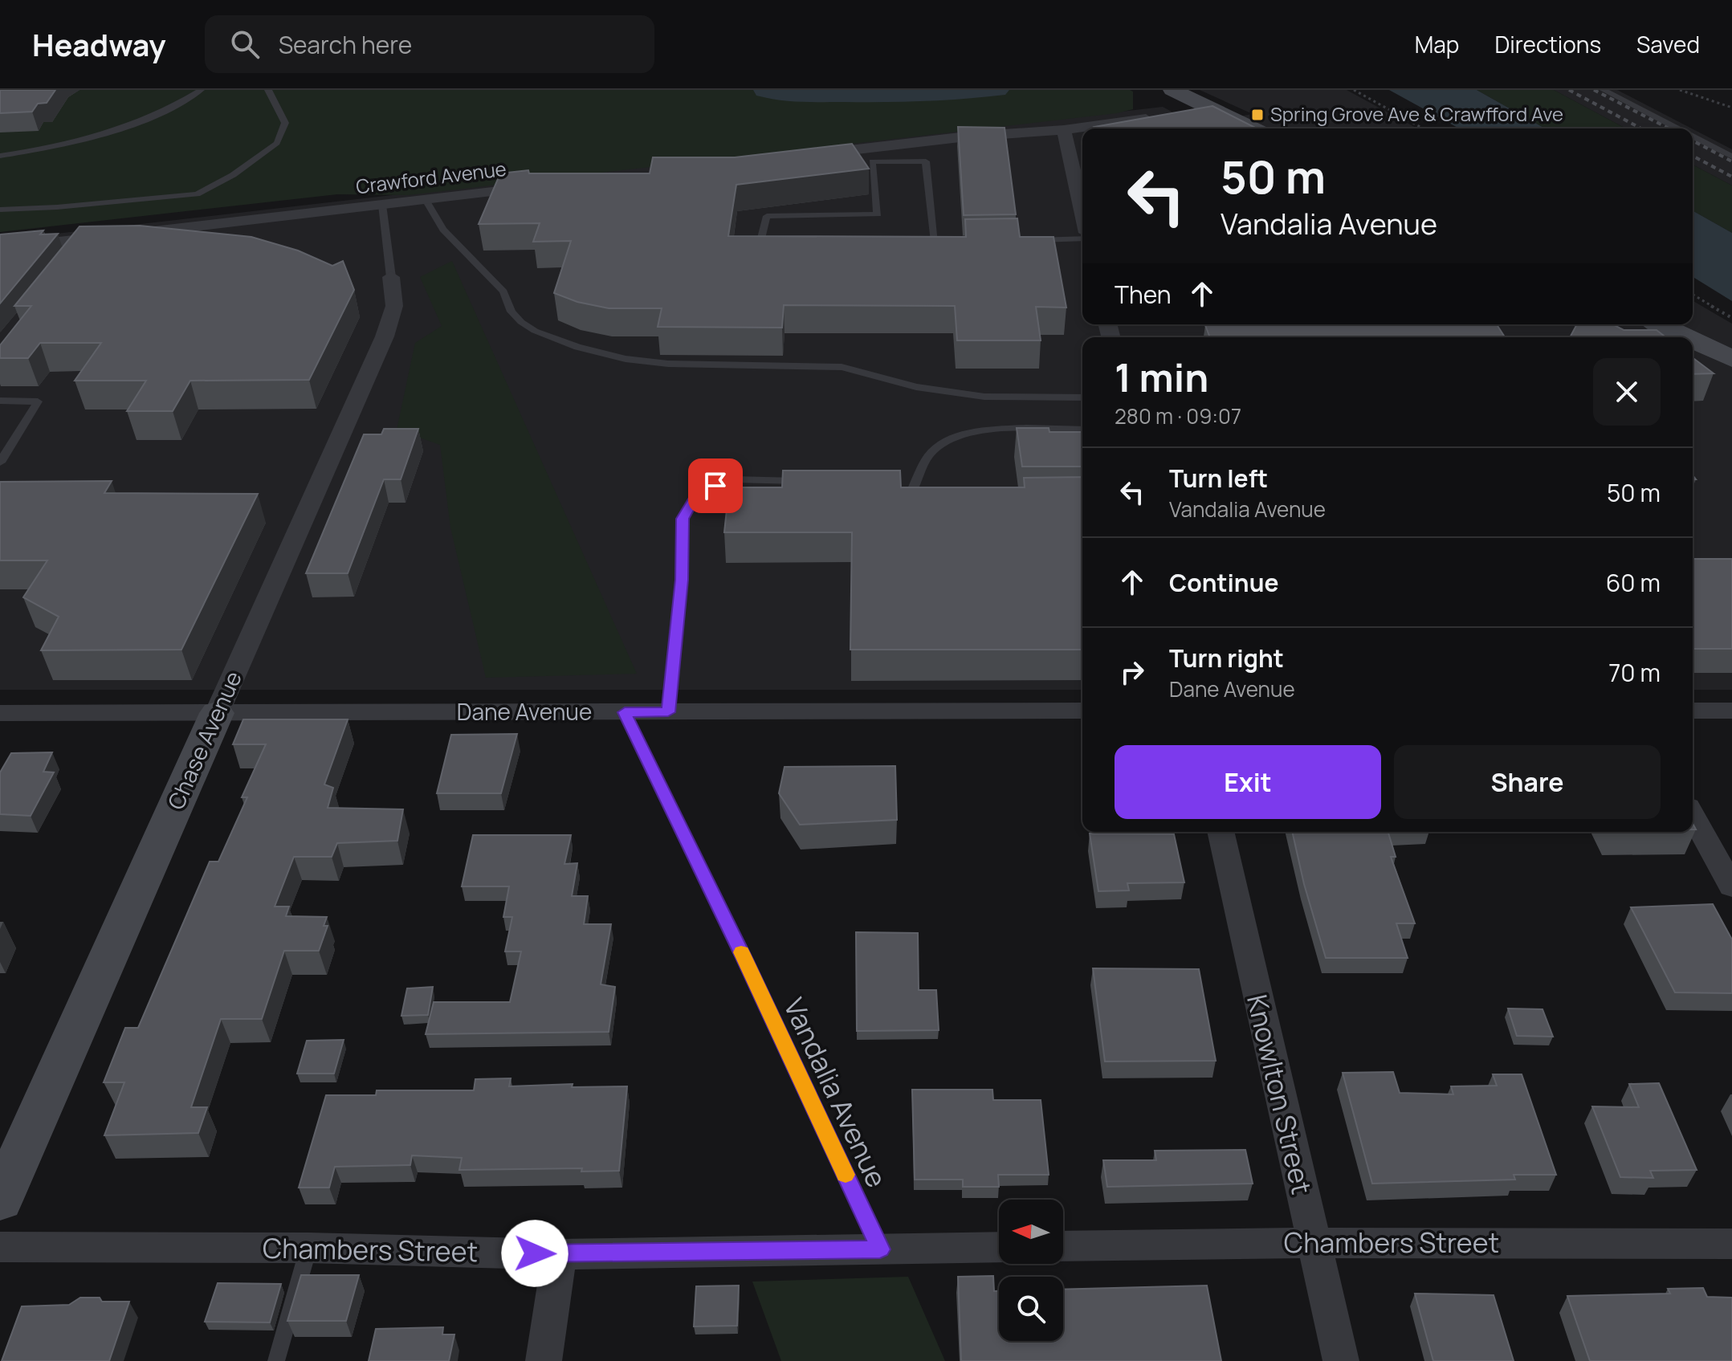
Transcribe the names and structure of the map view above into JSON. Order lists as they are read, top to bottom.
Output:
{
  "streets": {
    "street": [
      "Crawford Avenue",
      "Dane Avenue",
      "Chase Avenue",
      "Knowlton Street",
      "Chambers Street"
    ],
    "lane": ["Vandalia Avenue"]
  },
  "crossings": [
    ["Dane Avenue", "Chase Avenue"],
    ["Dane Avenue", "Vandalia Avenue"],
    ["Vandalia Avenue", "Chambers Street"],
    ["Knowlton Street", "Chambers Street"]
  ],
  "places": {
    "transit": ["Spring Grove Ave & Crawfford Ave"]
  },
  "north": "left",
  "page": {
    "header": "Headway",
    "search": "Search here",
    "nav": ["Map", "Directions", "Saved"],
    "turn": ["50 m", "Vandalia Avenue"],
    "then": "Then",
    "heading": ["1 min", "280 m · 09:07"],
    "list": [
      {
        "name": "Turn left",
        "note": "Vandalia Avenue",
        "value": "50 m"
      },
      {
        "name": "Continue",
        "value": "60 m"
      },
      {
        "name": "Turn right",
        "note": "Dane Avenue",
        "value": "70 m"
      }
    ],
    "buttons": ["Exit", "Share"]
  }
}
